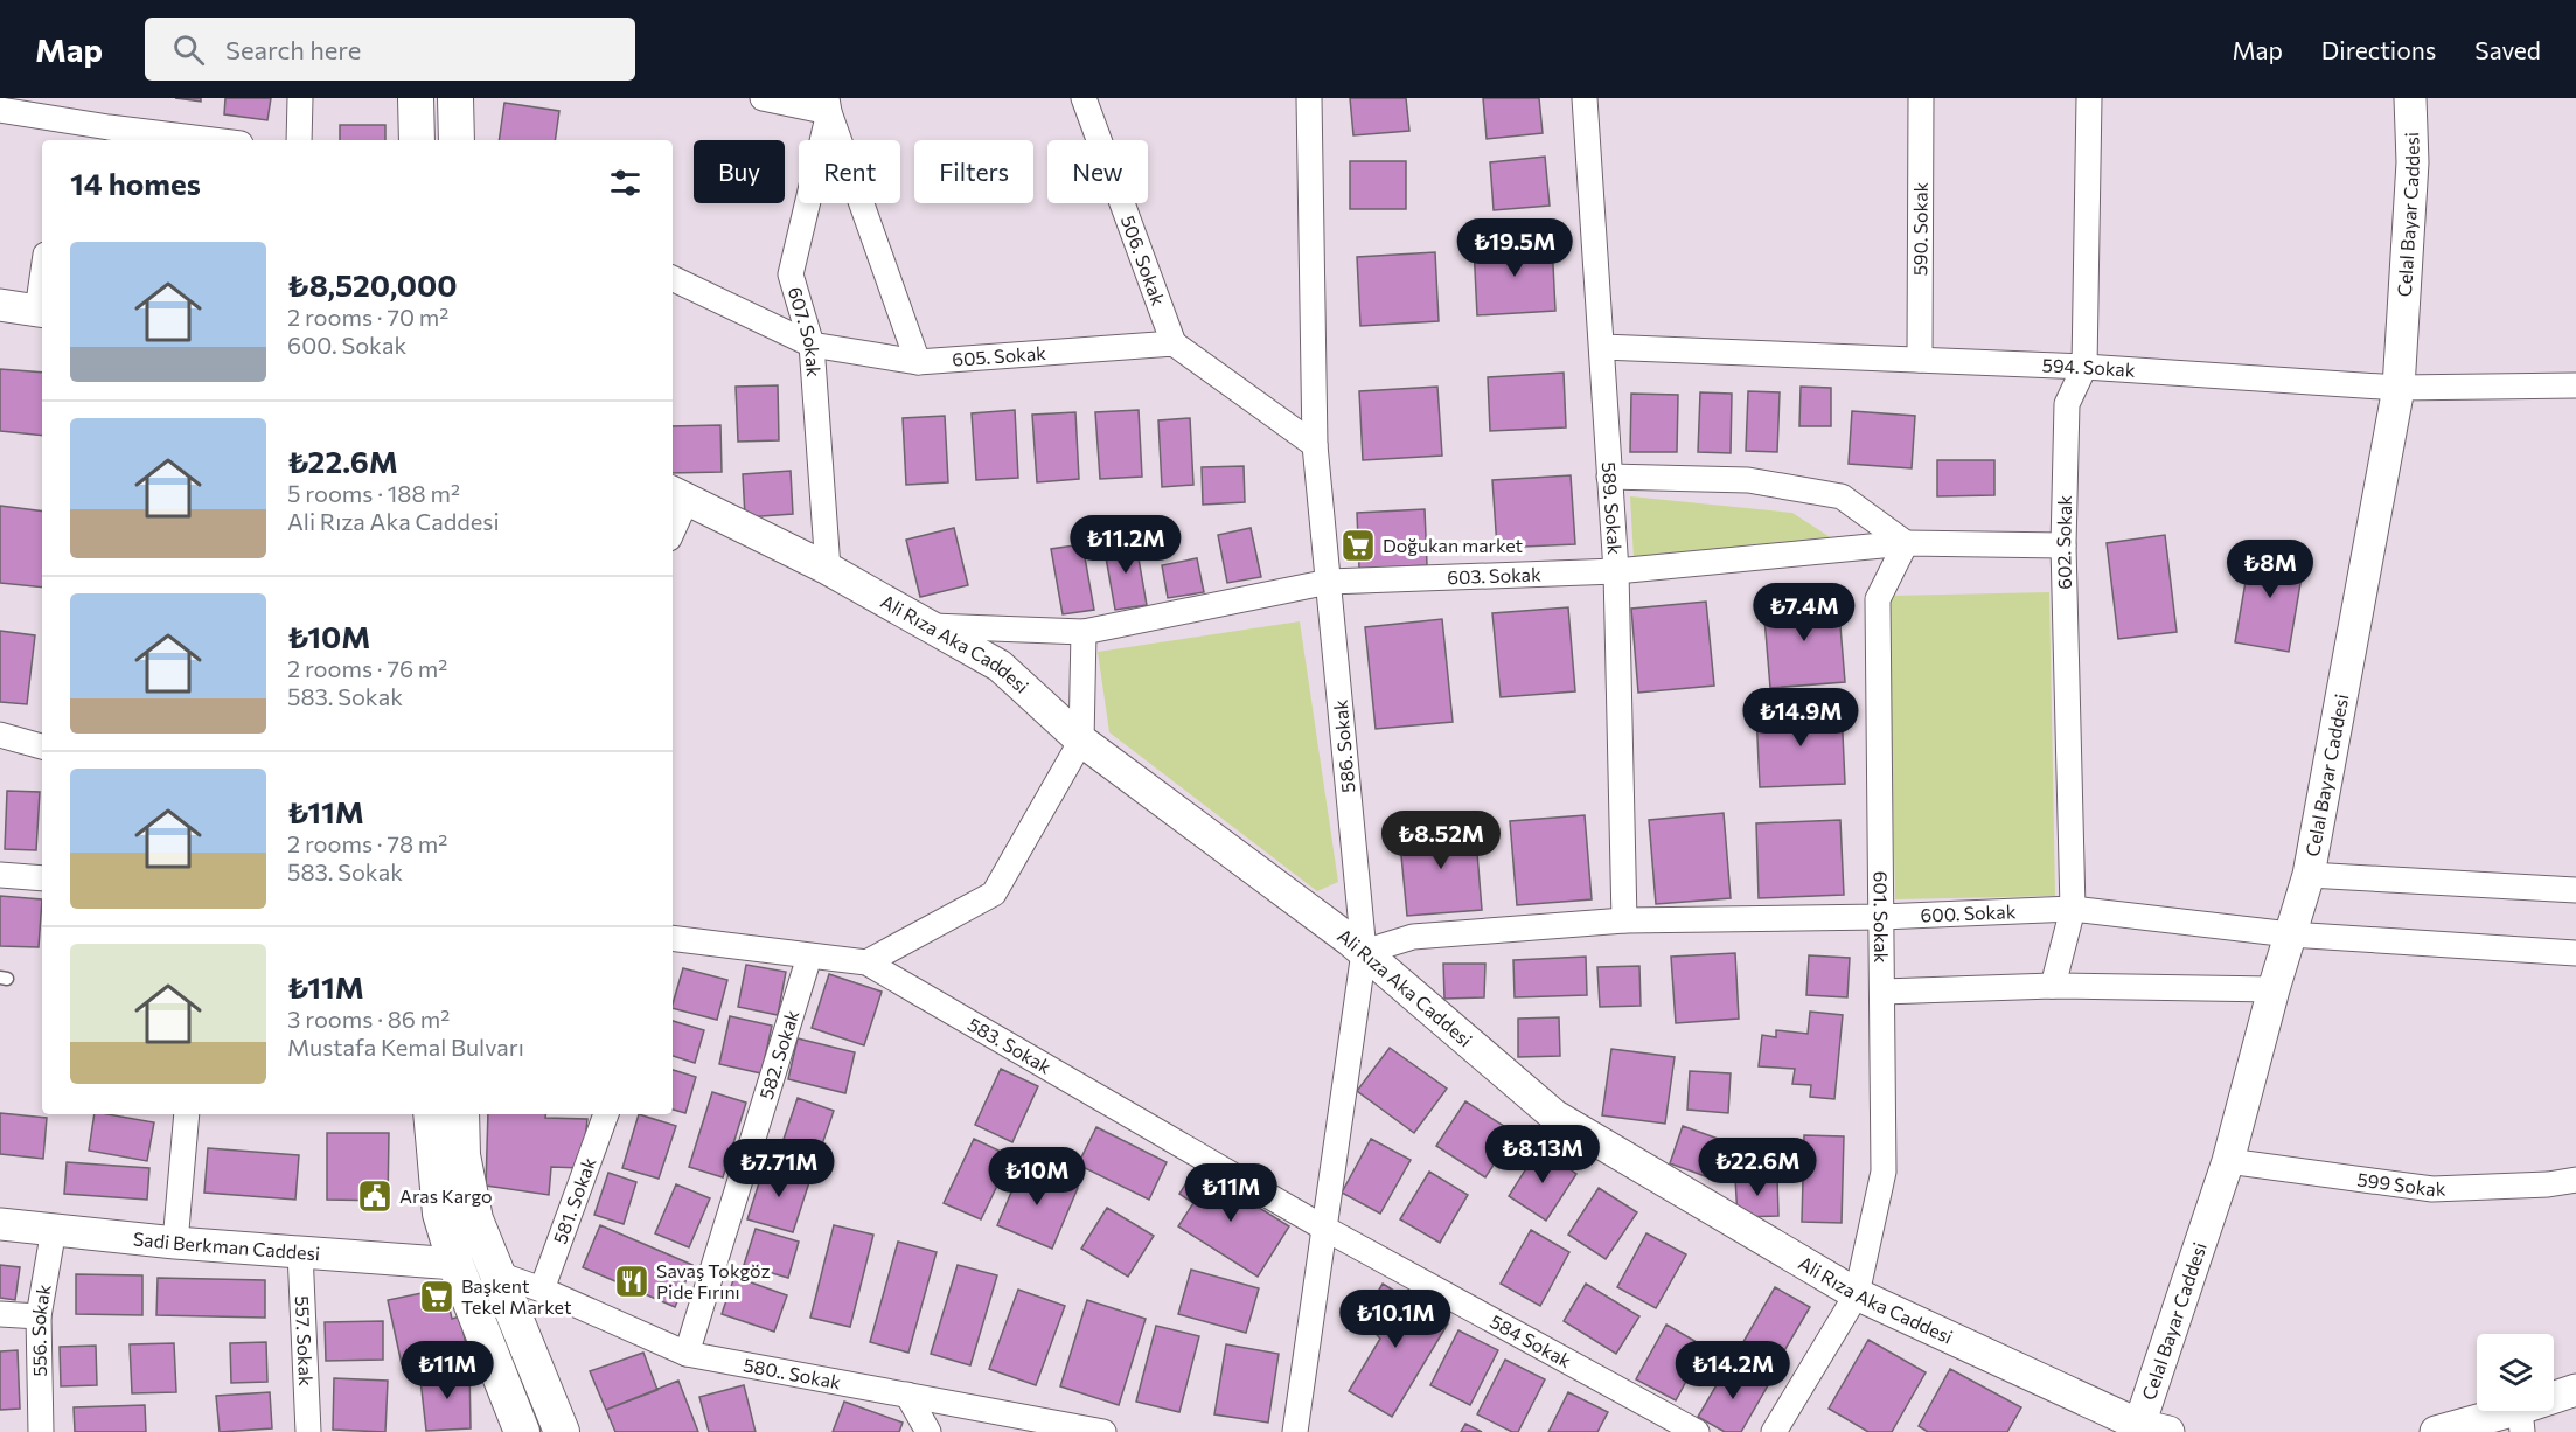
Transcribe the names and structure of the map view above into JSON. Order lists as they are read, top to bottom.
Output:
{
  "streets": {
    "street": [
      "Celal Bayar Caddesi",
      "590. Sokak",
      "506. Sokak",
      "607. Sokak",
      "605. Sokak",
      "594. Sokak",
      "589. Sokak",
      "602. Sokak",
      "603. Sokak",
      "Ali Rıza Aka Caddesi",
      "586. Sokak",
      "600. Sokak",
      "601. Sokak",
      "583. Sokak",
      "582. Sokak",
      "599 Sokak",
      "581. Sokak",
      "Sadi Berkman Caddesi",
      "556. Sokak",
      "584 Sokak",
      "557. Sokak",
      "580.. Sokak"
    ]
  },
  "crossings": [
    ["Celal Bayar Caddesi", "594. Sokak"],
    ["Celal Bayar Caddesi", "Ali Rıza Aka Caddesi"],
    ["Celal Bayar Caddesi", "600. Sokak"],
    ["Celal Bayar Caddesi", "599 Sokak"],
    ["590. Sokak", "594. Sokak"],
    ["506. Sokak", "605. Sokak"],
    ["607. Sokak", "605. Sokak"],
    ["607. Sokak", "Ali Rıza Aka Caddesi"],
    ["594. Sokak", "589. Sokak"],
    ["594. Sokak", "602. Sokak"],
    ["589. Sokak", "603. Sokak"],
    ["589. Sokak", "600. Sokak"],
    ["602. Sokak", "603. Sokak"],
    ["602. Sokak", "600. Sokak"],
    ["603. Sokak", "Ali Rıza Aka Caddesi"],
    ["603. Sokak", "586. Sokak"],
    ["603. Sokak", "601. Sokak"],
    ["Ali Rıza Aka Caddesi", "586. Sokak"],
    ["Ali Rıza Aka Caddesi", "600. Sokak"],
    ["Ali Rıza Aka Caddesi", "601. Sokak"],
    ["586. Sokak", "600. Sokak"],
    ["586. Sokak", "583. Sokak"],
    ["586. Sokak", "584 Sokak"],
    ["600. Sokak", "601. Sokak"],
    ["583. Sokak", "582. Sokak"],
    ["583. Sokak", "584 Sokak"],
    ["582. Sokak", "580.. Sokak"],
    ["581. Sokak", "580.. Sokak"],
    ["Sadi Berkman Caddesi", "556. Sokak"],
    ["Sadi Berkman Caddesi", "557. Sokak"]
  ],
  "places": {
    "supermarket": ["Doğukan market", "Başkent Tekel Market"],
    "public building": ["Aras Kargo"],
    "restaurant": ["Savaş Tokgöz Pide Fırını"]
  },
  "page": {
    "header": "Map",
    "search": "Search here",
    "nav": ["Map", "Directions", "Saved"],
    "chip": [
      "Buy",
      "Rent",
      "Filters",
      "New"
    ],
    "heading": "14 homes",
    "price": [
      "₺19.5M",
      "₺11.2M",
      "₺8M",
      "₺7.4M",
      "₺14.9M",
      "₺8.52M",
      "₺8.13M",
      "₺22.6M",
      "₺7.71M",
      "₺10M",
      "₺11M",
      "₺10.1M",
      "₺11M",
      "₺14.2M"
    ],
    "list": [
      {
        "name": "₺8,520,000",
        "note": "2 rooms · 70 m² · 600. Sokak"
      },
      {
        "name": "₺22.6M",
        "note": "5 rooms · 188 m² · Ali Rıza Aka Caddesi"
      },
      {
        "name": "₺10M",
        "note": "2 rooms · 76 m² · 583. Sokak"
      },
      {
        "name": "₺11M",
        "note": "2 rooms · 78 m² · 583. Sokak"
      },
      {
        "name": "₺11M",
        "note": "3 rooms · 86 m² · Mustafa Kemal Bulvarı"
      }
    ]
  }
}
